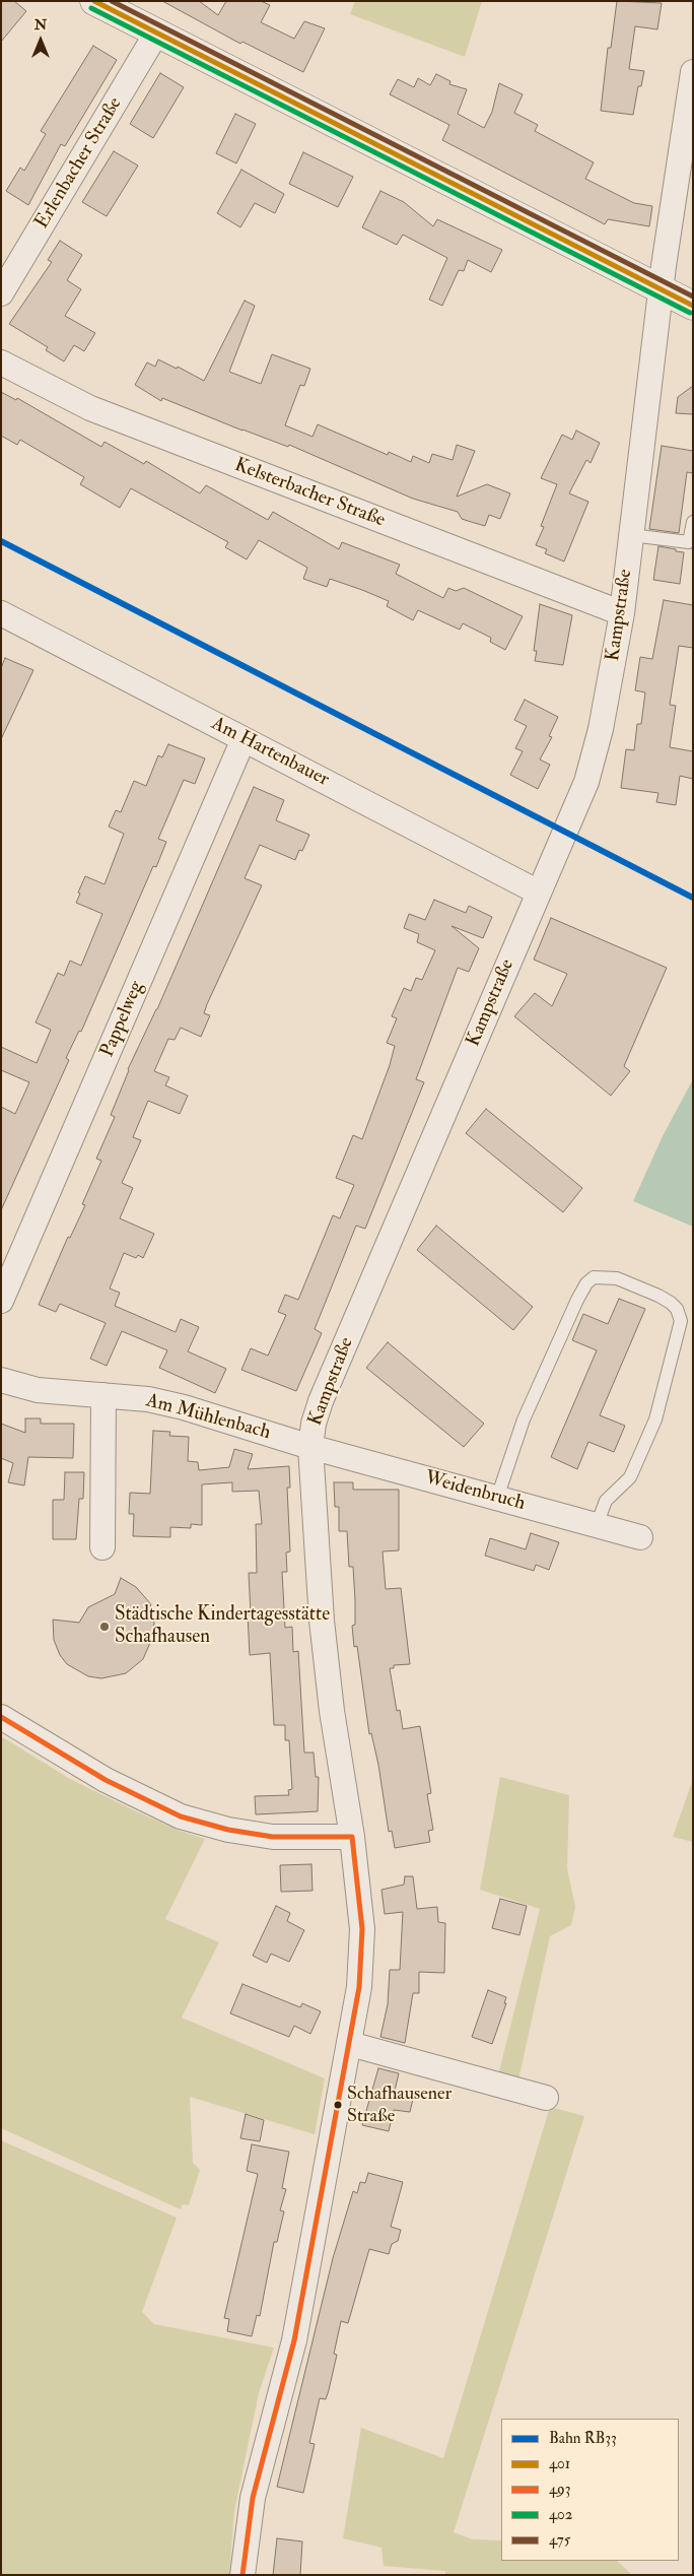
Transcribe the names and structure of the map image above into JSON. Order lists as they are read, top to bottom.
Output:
{
  "streets": {
    "street": [
      "Erlenbacher Straße",
      "Kelsterbacher Straße",
      "Kampstraße",
      "Am Hartenbauer",
      "Pappelweg",
      "Am Mühlenbach",
      "Weidenbruch"
    ]
  },
  "crossings": [
    ["Kelsterbacher Straße", "Kampstraße"],
    ["Kampstraße", "Am Hartenbauer"],
    ["Kampstraße", "Am Mühlenbach"],
    ["Kampstraße", "Weidenbruch"],
    ["Am Hartenbauer", "Pappelweg"],
    ["Am Mühlenbach", "Weidenbruch"]
  ],
  "places": ["Städtische Kindertagesstätte Schafhausen", "Schafhausener Straße"],
  "lines": [
    "transit line 401",
    "transit line 475",
    "transit line 402",
    "rail line RB33",
    "transit line 493"
  ],
  "legend": [
    "Bahn RB33",
    "401",
    "493",
    "402",
    "475"
  ],
  "north": "top"
}
